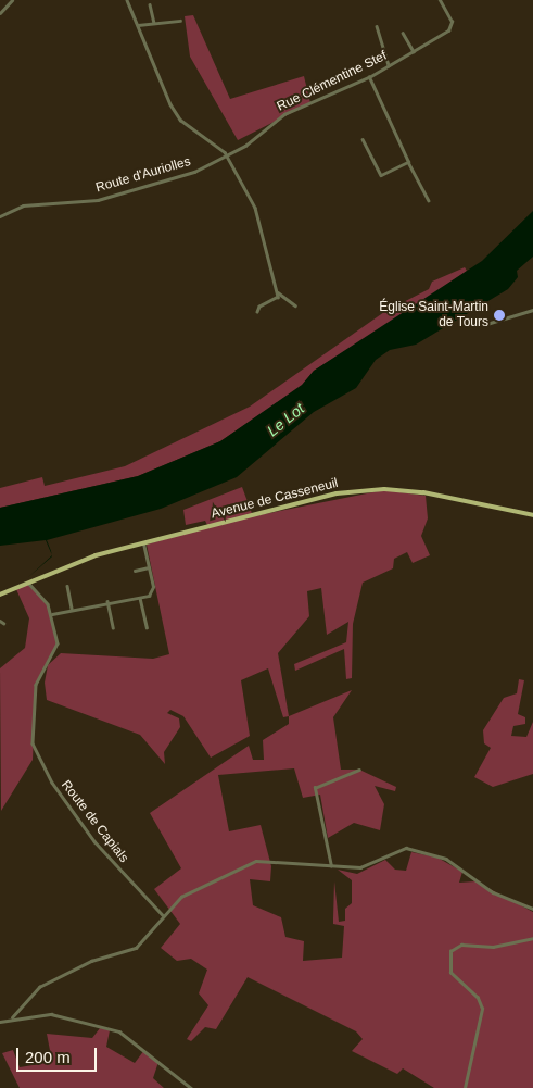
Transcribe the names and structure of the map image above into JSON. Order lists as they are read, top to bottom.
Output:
{
  "streets": {
    "main road": ["Avenue de Casseneuil"],
    "street": ["Rue Clémentine Stef", "Route d'Auriolles", "Route de Capials"]
  },
  "crossings": [
    ["Rue Clémentine Stef", "Route d'Auriolles"],
    ["Avenue de Casseneuil", "Route de Capials"]
  ],
  "water": ["Le Lot"],
  "places": ["Église Saint-Martin de Tours"],
  "scale_bar": "200 m"
}
